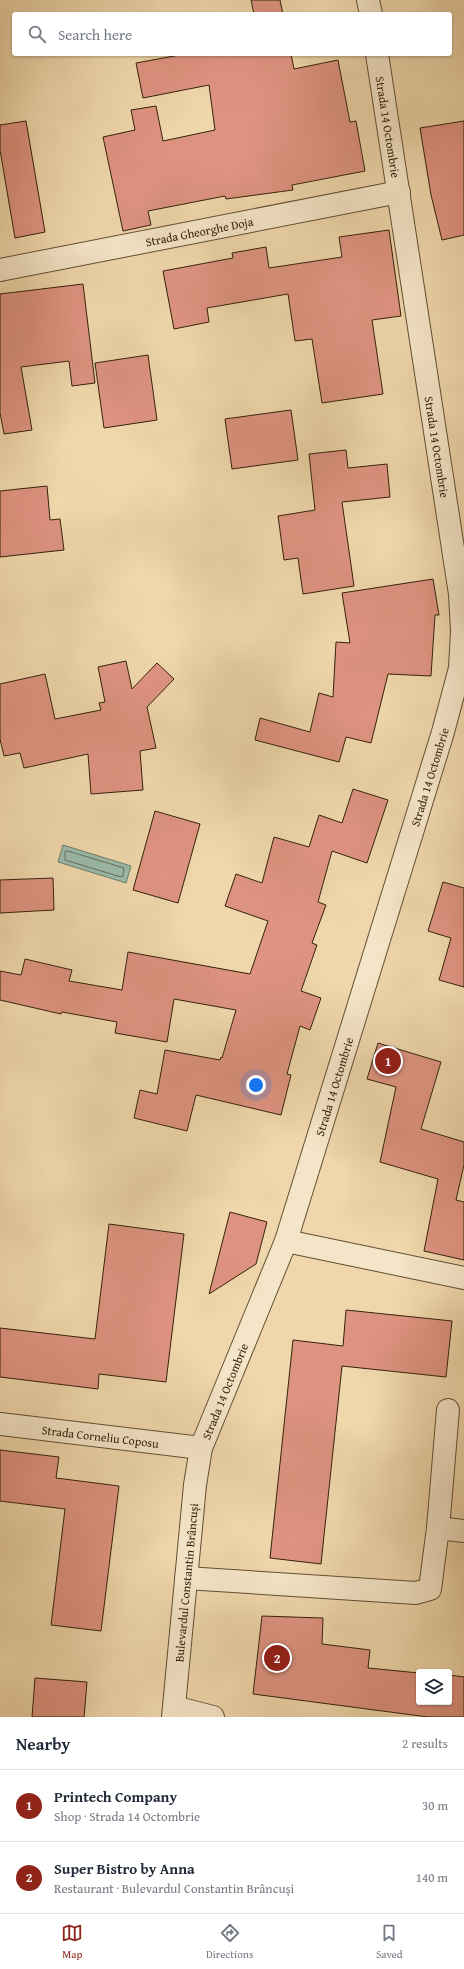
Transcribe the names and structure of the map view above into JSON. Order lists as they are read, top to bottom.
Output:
{
  "streets": {
    "street": [
      "Strada 14 Octombrie",
      "Strada Gheorghe Doja",
      "Strada Corneliu Coposu",
      "Bulevardul Constantin Brâncuși"
    ]
  },
  "crossings": [
    ["Strada 14 Octombrie", "Strada Gheorghe Doja"],
    ["Strada 14 Octombrie", "Strada Corneliu Coposu"],
    ["Strada 14 Octombrie", "Bulevardul Constantin Brâncuși"],
    ["Strada Corneliu Coposu", "Bulevardul Constantin Brâncuși"]
  ],
  "page": {
    "search": "Search here",
    "pins": ["1", "2"],
    "heading": ["Nearby", "2 results"],
    "list": [
      {
        "mark": "1",
        "name": "Printech Company",
        "note": "Shop · Strada 14 Octombrie",
        "value": "30 m"
      },
      {
        "mark": "2",
        "name": "Super Bistro by Anna",
        "note": "Restaurant · Bulevardul Constantin Brâncuși",
        "value": "140 m"
      }
    ],
    "nav": ["Map", "Directions", "Saved"]
  }
}
